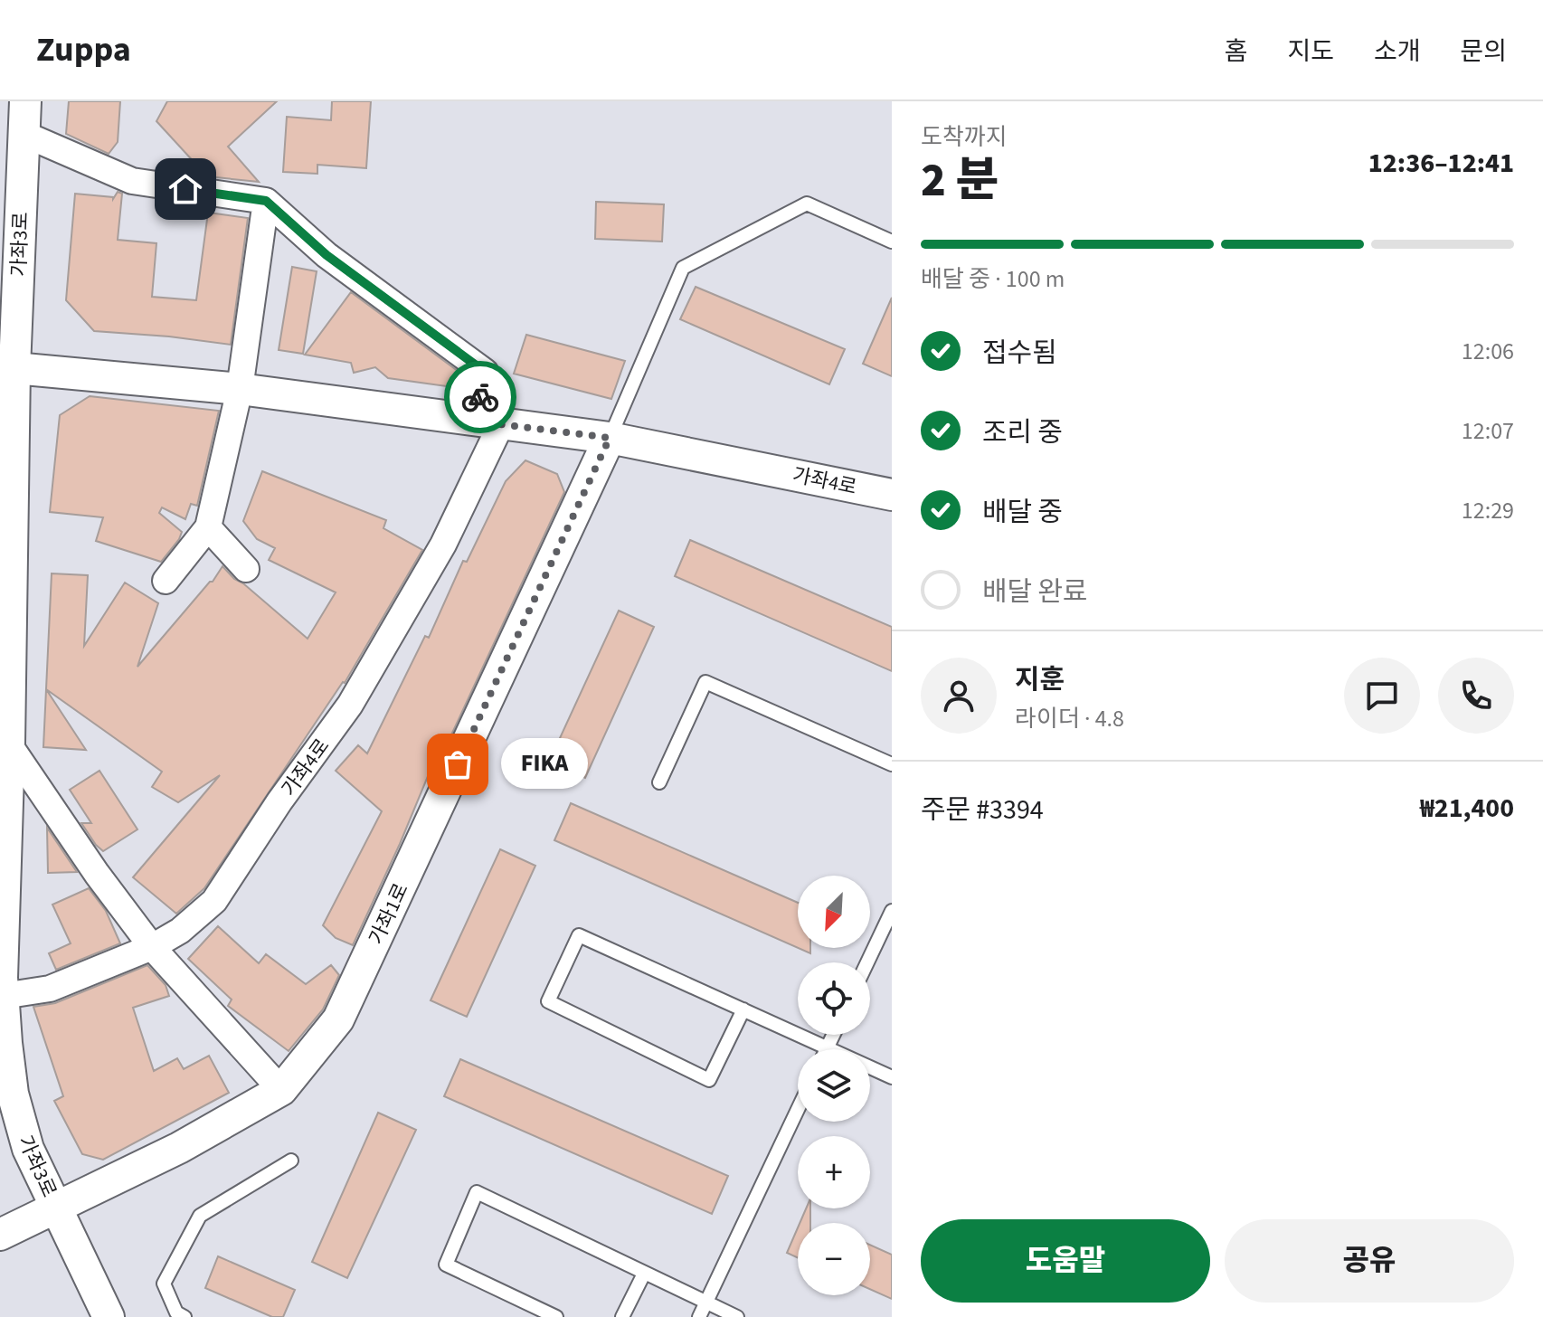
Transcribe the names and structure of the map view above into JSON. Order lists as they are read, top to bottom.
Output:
{
  "streets": {
    "street": ["가좌3로", "가좌4로", "가좌1로"]
  },
  "crossings": [
    ["가좌3로", "가좌4로"],
    ["가좌3로", "가좌1로"],
    ["가좌4로", "가좌1로"]
  ],
  "places": ["FIKA"],
  "north": "bottom left",
  "page": {
    "header": "Zuppa",
    "nav": [
      "홈",
      "지도",
      "소개",
      "문의"
    ],
    "heading": ["2 분", "도착까지", "12:36–12:41"],
    "panel": [
      "지훈",
      "라이더 · 4.8",
      "주문 #3394",
      "₩21,400"
    ],
    "bar": "배달 중 · 100 m",
    "list": [
      ["접수됨", "12:06"],
      ["조리 중", "12:07"],
      ["배달 중", "12:29"],
      "배달 완료"
    ],
    "bubble": "FIKA",
    "map_buttons": ["+", "−"],
    "buttons": ["도움말", "공유"]
  }
}
